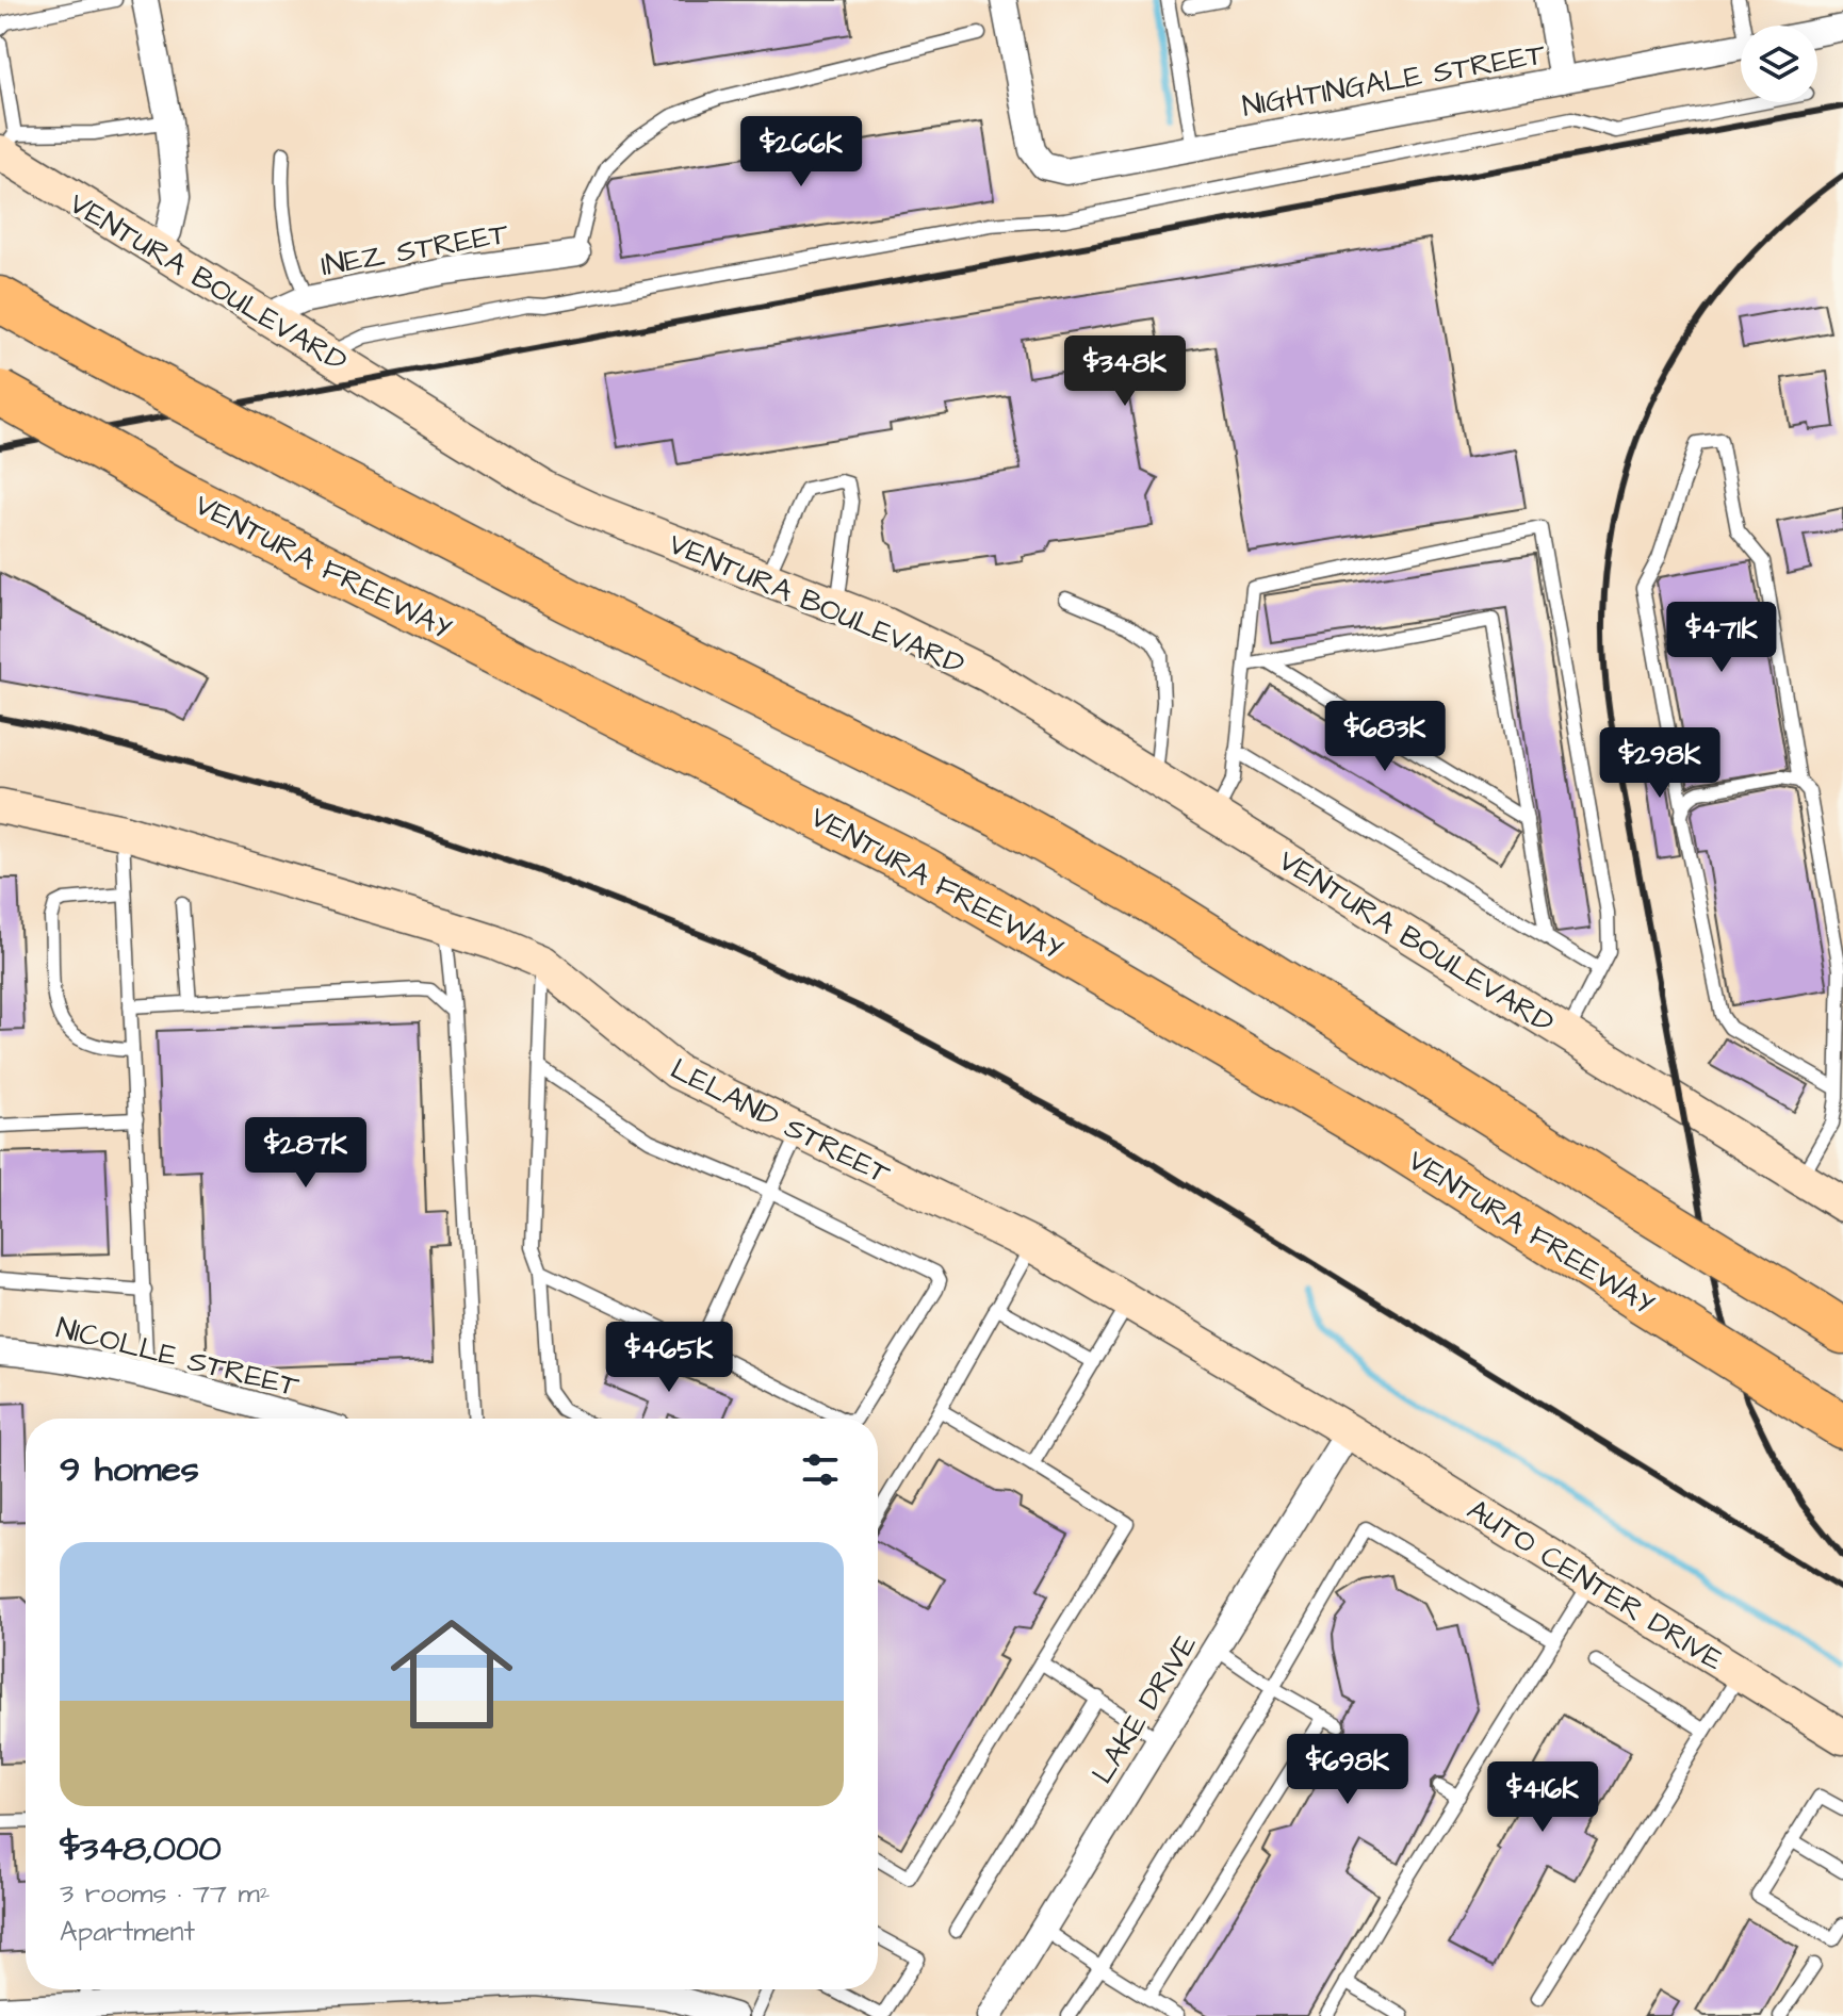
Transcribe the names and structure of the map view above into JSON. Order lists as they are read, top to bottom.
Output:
{
  "streets": {
    "highway": ["VENTURA FREEWAY"],
    "street": [
      "NIGHTINGALE STREET",
      "INEZ STREET",
      "VENTURA BOULEVARD",
      "LELAND STREET",
      "NICOLLE STREET",
      "AUTO CENTER DRIVE",
      "LAKE DRIVE"
    ]
  },
  "crossings": [
    ["INEZ STREET", "VENTURA BOULEVARD"],
    ["LELAND STREET", "AUTO CENTER DRIVE"],
    ["LELAND STREET", "LAKE DRIVE"],
    ["AUTO CENTER DRIVE", "LAKE DRIVE"]
  ],
  "page": {
    "price": [
      "$266K",
      "$348K",
      "$471K",
      "$683K",
      "$298K",
      "$287K",
      "$465K",
      "$698K",
      "$416K"
    ],
    "heading": "9 homes",
    "list": [
      {
        "name": "$348,000",
        "note": "3 rooms · 77 m² · Apartment"
      }
    ]
  }
}
